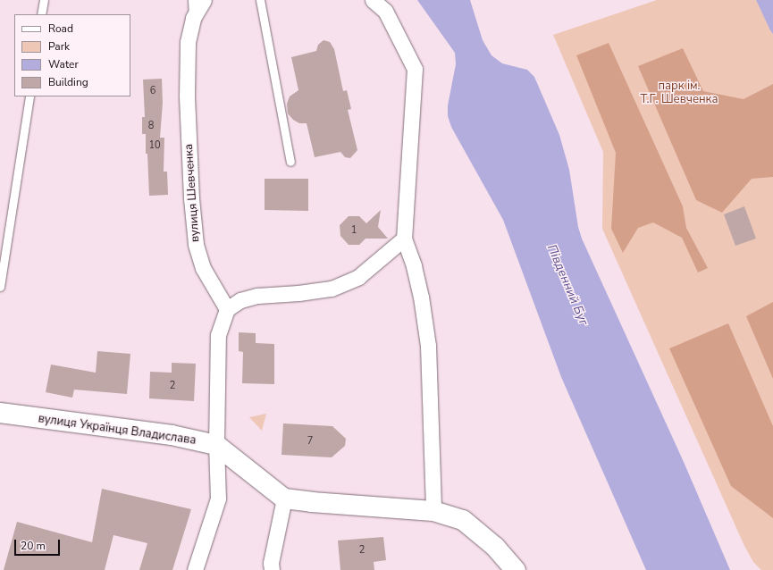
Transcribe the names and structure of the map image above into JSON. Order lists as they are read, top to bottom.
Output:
{
  "streets": {
    "main road": ["вулиця Українця Владислава"],
    "street": ["вулиця Шевченка"]
  },
  "water": ["Південний Буг"],
  "parks": ["парк ім. Т.Г. Шевченка"],
  "house_numbers": [
    "6",
    "8",
    "10",
    "1",
    "2",
    "7",
    "2"
  ],
  "legend": [
    "Road",
    "Park",
    "Water",
    "Building"
  ],
  "scale_bar": "20 m"
}
